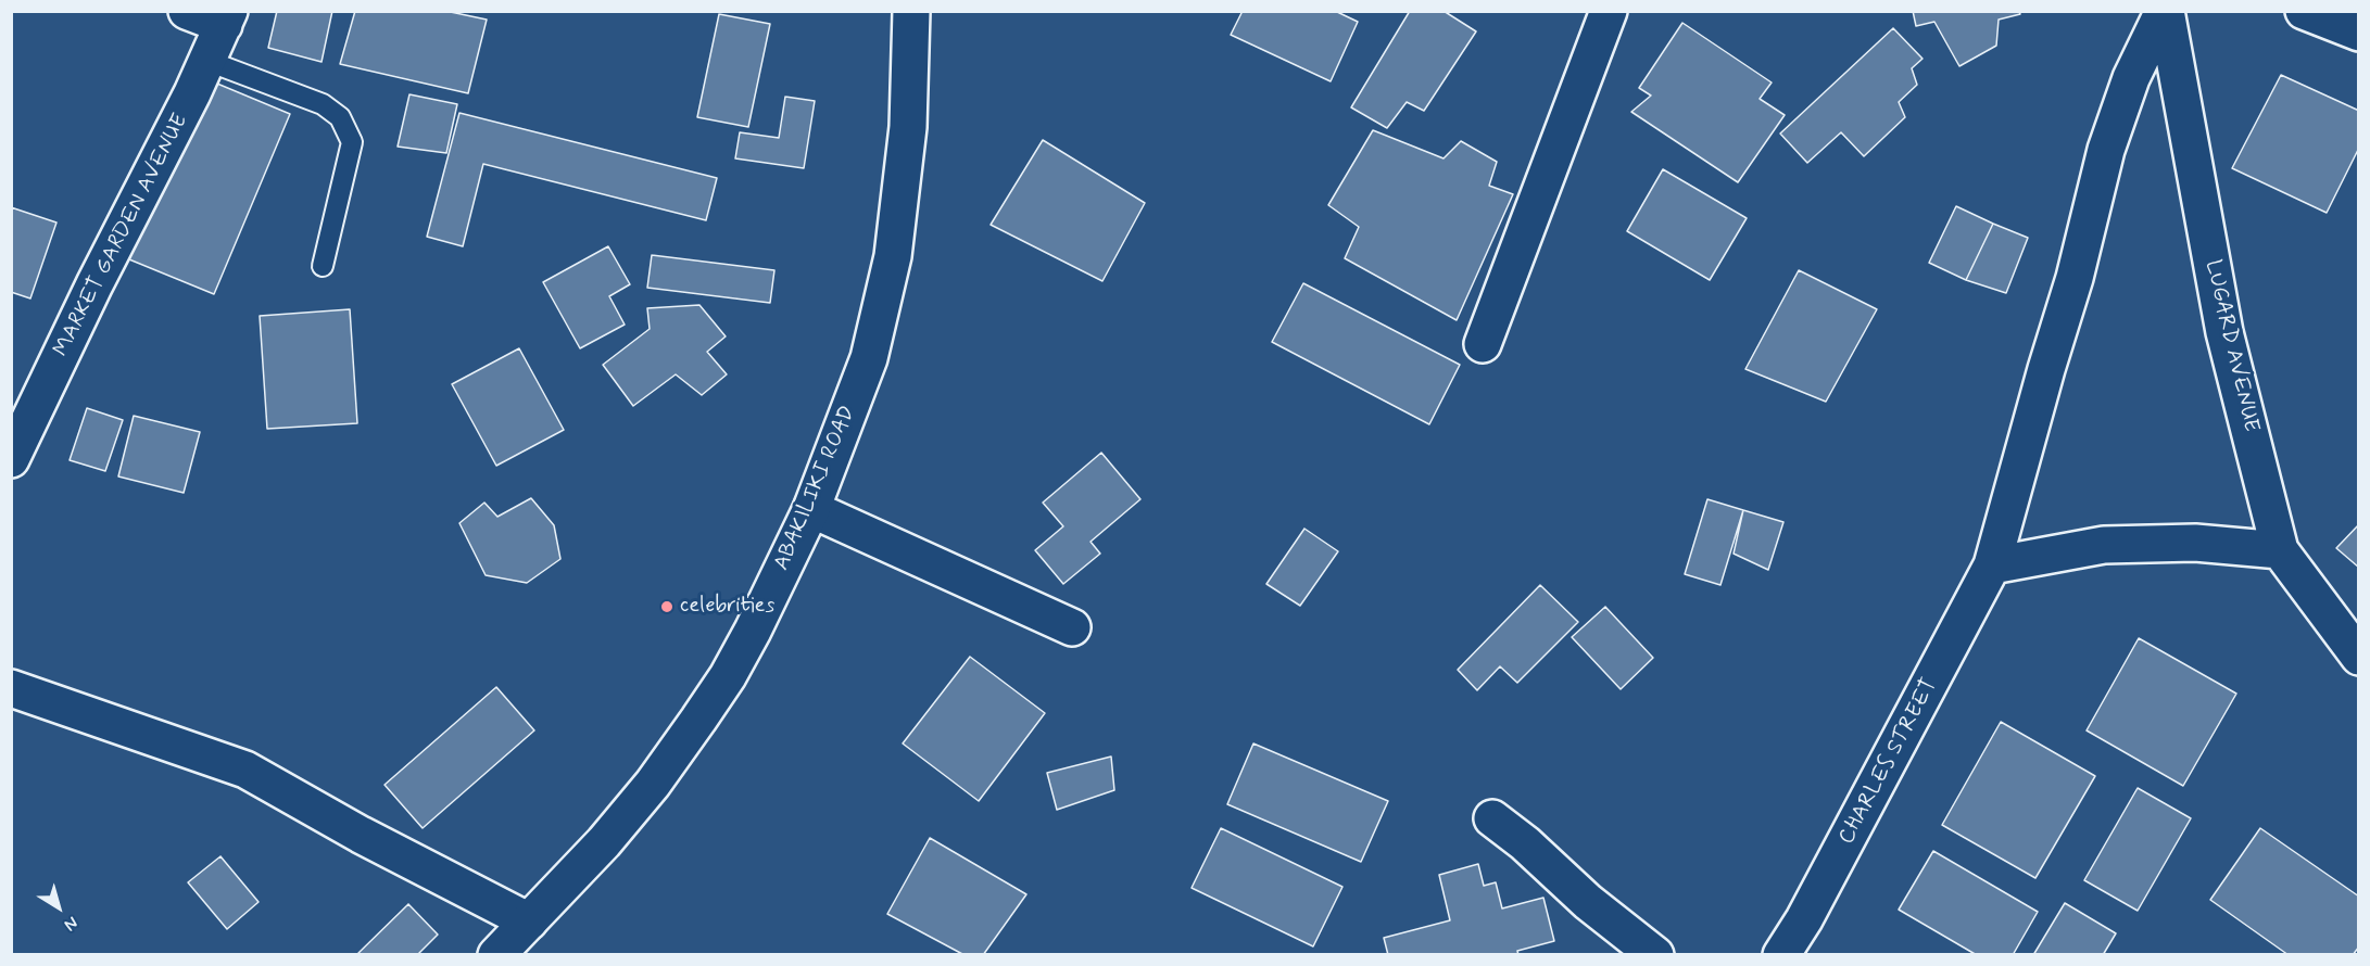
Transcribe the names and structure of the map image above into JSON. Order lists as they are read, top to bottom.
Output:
{
  "streets": {
    "street": [
      "MARKET GARDEN AVENUE",
      "LUGARD AVENUE",
      "ABAKILIKI ROAD",
      "CHARLES STREET"
    ]
  },
  "crossings": [
    ["LUGARD AVENUE", "CHARLES STREET"]
  ],
  "places": ["celebrities"],
  "north": "bottom right"
}
